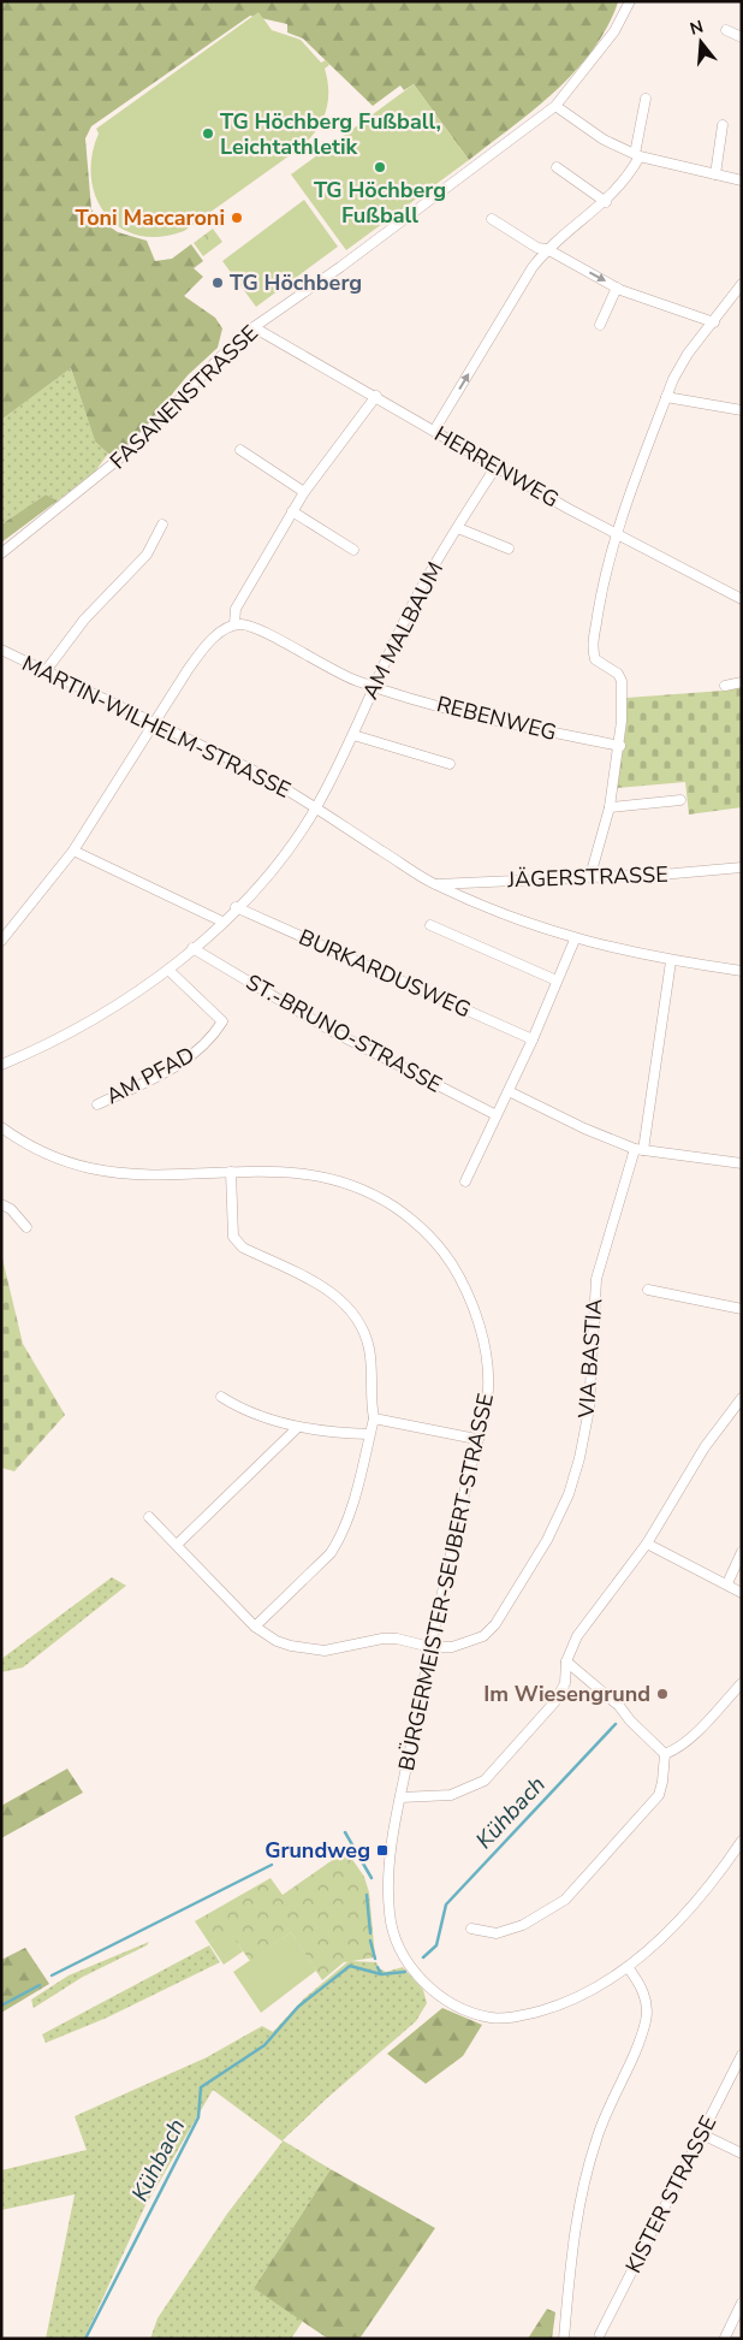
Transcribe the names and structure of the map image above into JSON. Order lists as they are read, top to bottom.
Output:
{
  "streets": {
    "street": [
      "FASANENSTRASSE",
      "HERRENWEG",
      "AM MALBAUM",
      "REBENWEG",
      "MARTIN-WILHELM-STRASSE",
      "JÄGERSTRASSE",
      "BURKARDUSWEG",
      "ST.-BRUNO-STRASSE",
      "AM PFAD",
      "VIA BASTIA",
      "BÜRGERMEISTER-SEUBERT-STRASSE",
      "KISTER STRASSE"
    ]
  },
  "crossings": [
    ["FASANENSTRASSE", "HERRENWEG"],
    ["HERRENWEG", "AM MALBAUM"],
    ["AM MALBAUM", "REBENWEG"],
    ["AM MALBAUM", "MARTIN-WILHELM-STRASSE"],
    ["MARTIN-WILHELM-STRASSE", "JÄGERSTRASSE"],
    ["MARTIN-WILHELM-STRASSE", "VIA BASTIA"],
    ["VIA BASTIA", "BÜRGERMEISTER-SEUBERT-STRASSE"]
  ],
  "water": ["Kühbach"],
  "places": {
    "other": [
      "TG Höchberg Fußball, Leichtathletik",
      "TG Höchberg Fußball",
      "Toni Maccaroni",
      "TG Höchberg",
      "Im Wiesengrund"
    ],
    "transit": ["Grundweg"]
  },
  "north": "top"
}
